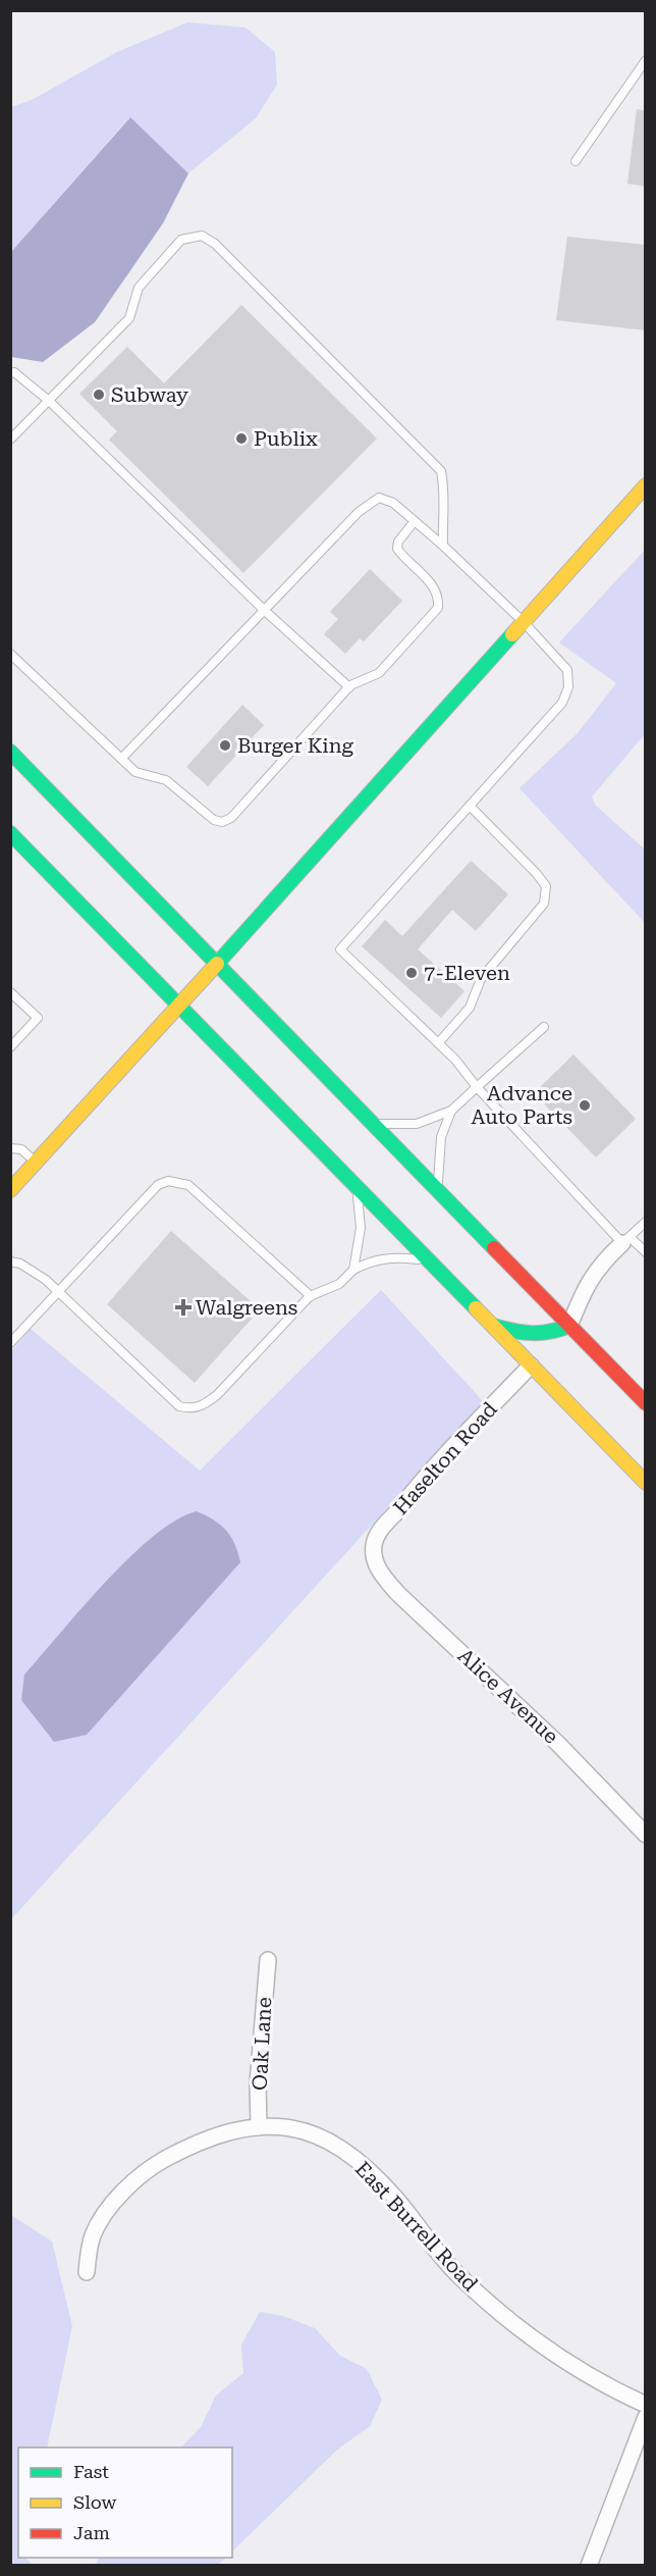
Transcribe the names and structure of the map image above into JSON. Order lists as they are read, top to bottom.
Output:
{
  "streets": {
    "street": [
      "Haselton Road",
      "Alice Avenue",
      "Oak Lane",
      "East Burrell Road"
    ]
  },
  "crossings": [
    ["Haselton Road", "Alice Avenue"],
    ["Oak Lane", "East Burrell Road"]
  ],
  "places": {
    "other": [
      "Subway",
      "Publix",
      "Burger King",
      "7-Eleven",
      "Advance Auto Parts"
    ],
    "health": ["Walgreens"]
  },
  "legend": ["Fast", "Slow", "Jam"]
}
